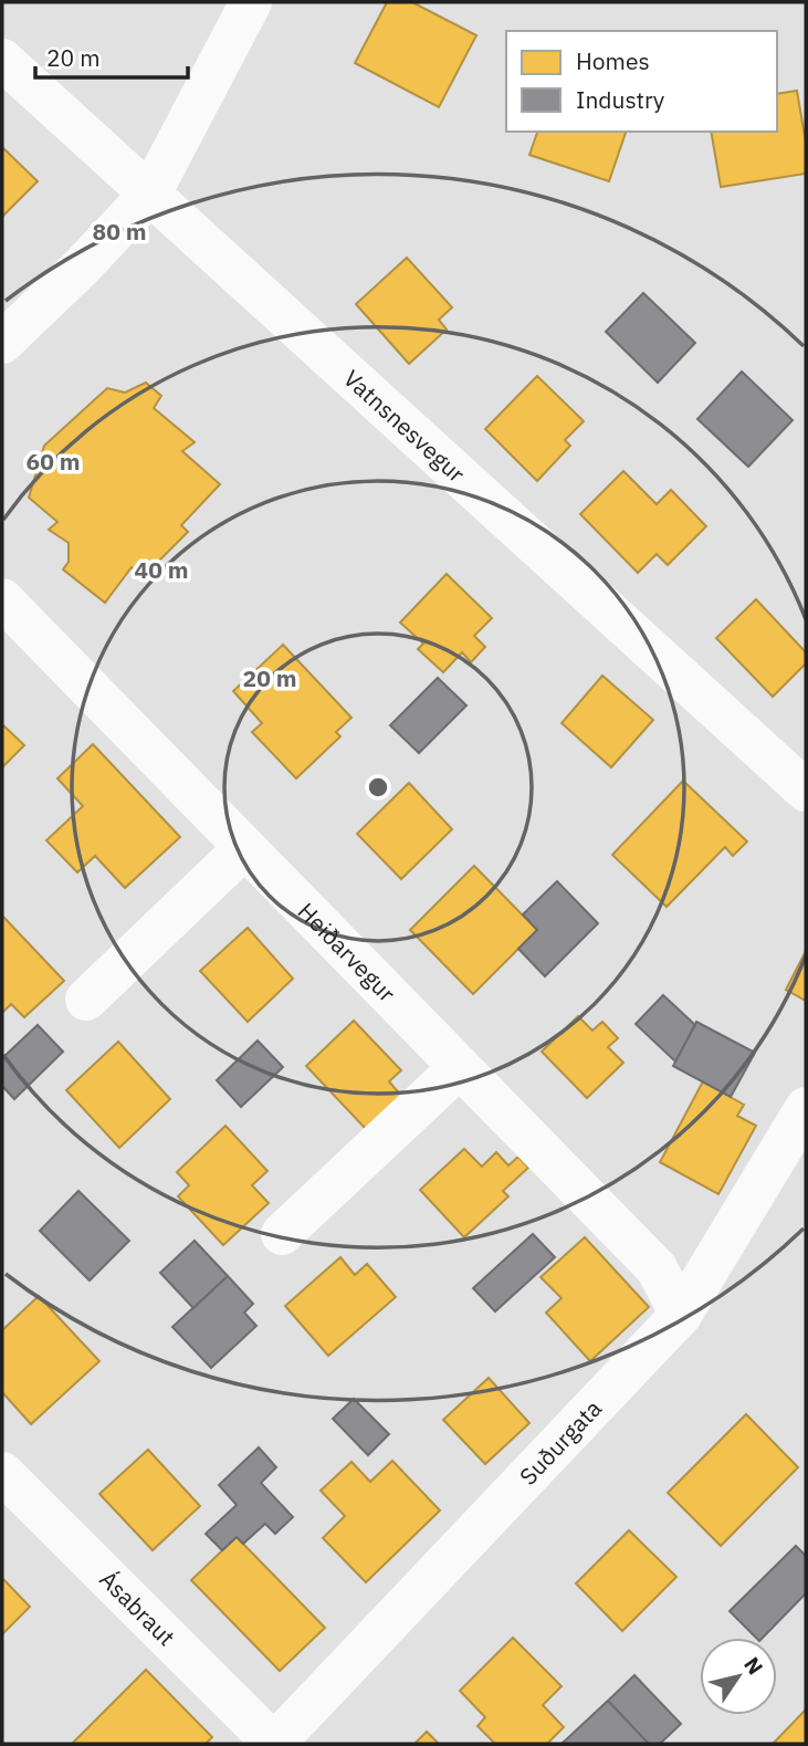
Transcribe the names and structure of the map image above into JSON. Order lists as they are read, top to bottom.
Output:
{
  "streets": {
    "street": [
      "Vatnsnesvegur",
      "Heiðarvegur",
      "Suðurgata",
      "Ásabraut"
    ]
  },
  "crossings": [
    ["Heiðarvegur", "Suðurgata"],
    ["Suðurgata", "Ásabraut"]
  ],
  "legend": ["Homes", "Industry"],
  "scale_bar": "20 m",
  "north": "top right",
  "rings": [
    "80 m",
    "60 m",
    "40 m",
    "20 m"
  ]
}
